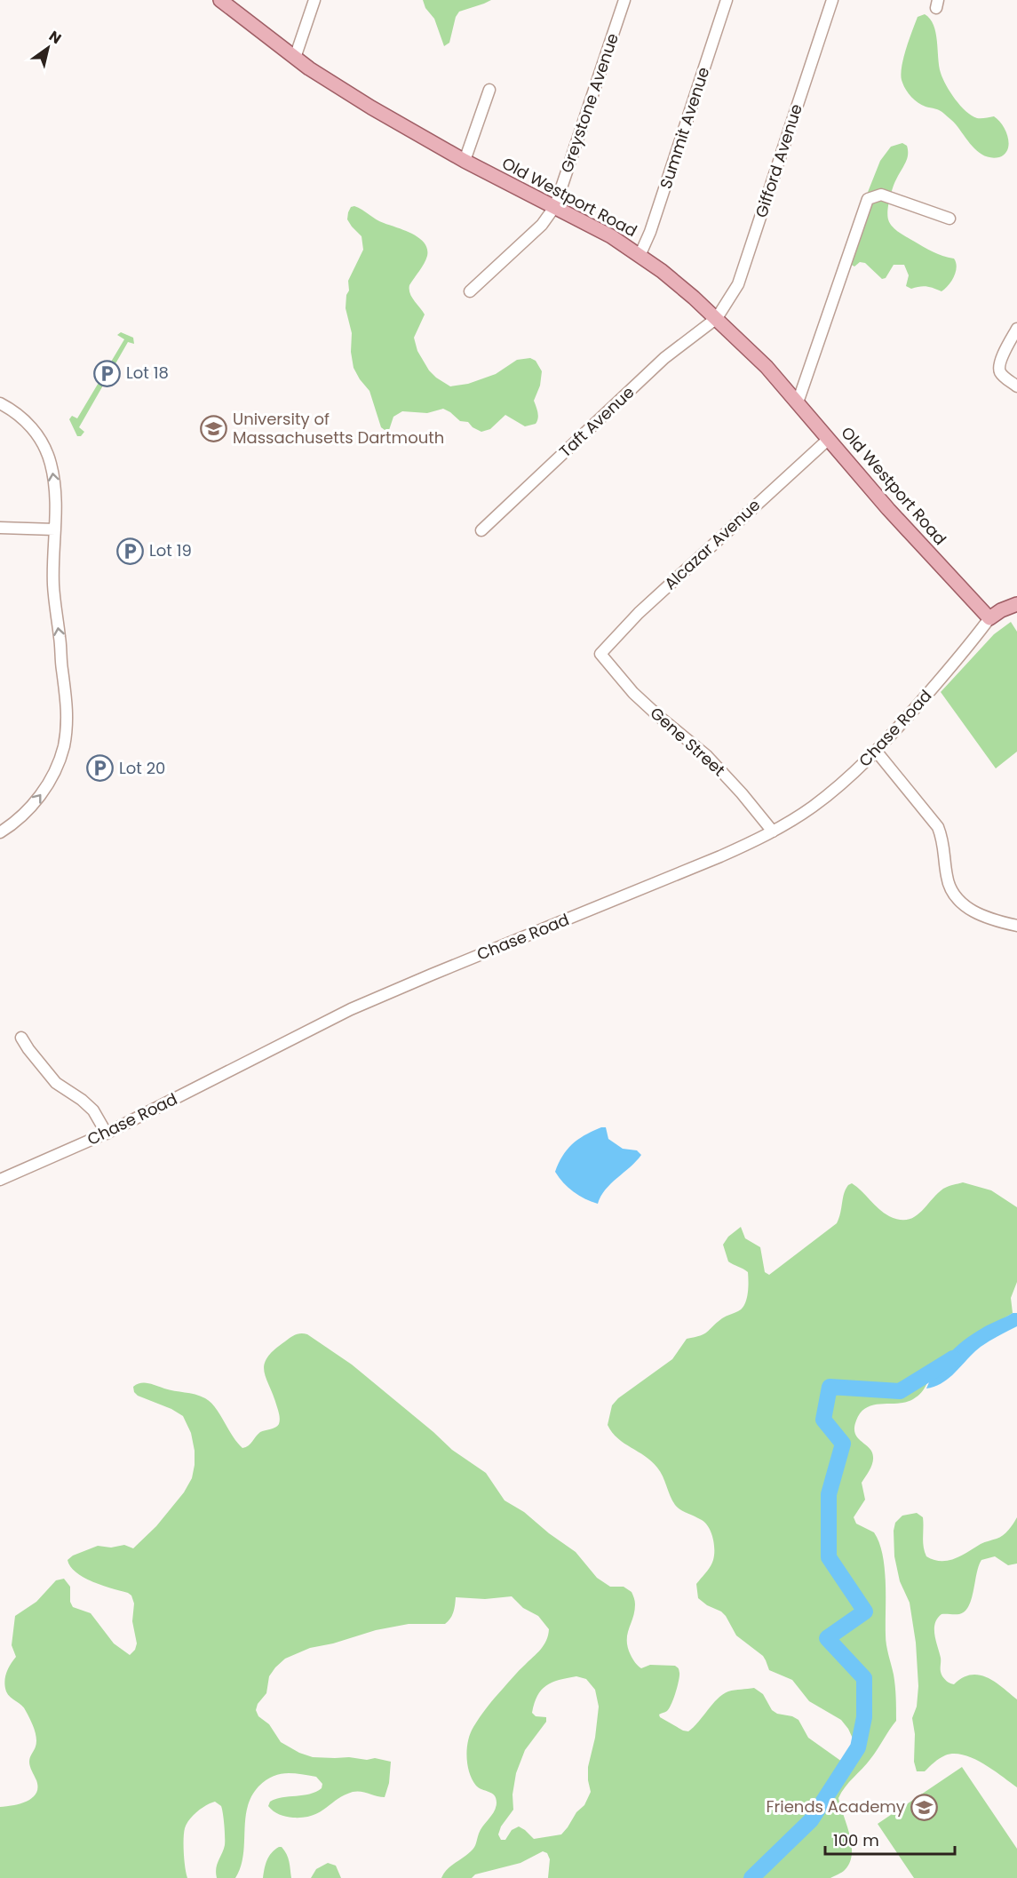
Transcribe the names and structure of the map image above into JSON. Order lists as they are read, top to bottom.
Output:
{
  "streets": {
    "main road": ["Old Westport Road"],
    "street": [
      "Greystone Avenue",
      "Summit Avenue",
      "Gifford Avenue",
      "Taft Avenue",
      "Alcazar Avenue",
      "Chase Road",
      "Gene Street"
    ]
  },
  "crossings": [
    ["Greystone Avenue", "Old Westport Road"],
    ["Summit Avenue", "Old Westport Road"],
    ["Gifford Avenue", "Old Westport Road"],
    ["Gifford Avenue", "Taft Avenue"],
    ["Old Westport Road", "Taft Avenue"],
    ["Old Westport Road", "Alcazar Avenue"],
    ["Old Westport Road", "Chase Road"],
    ["Alcazar Avenue", "Gene Street"],
    ["Chase Road", "Gene Street"]
  ],
  "places": {
    "parking": ["Lot 18", "Lot 19", "Lot 20"],
    "school or university": ["University of Massachusetts Dartmouth", "Friends Academy"]
  },
  "scale_bar": "100 m",
  "north": "top right"
}
